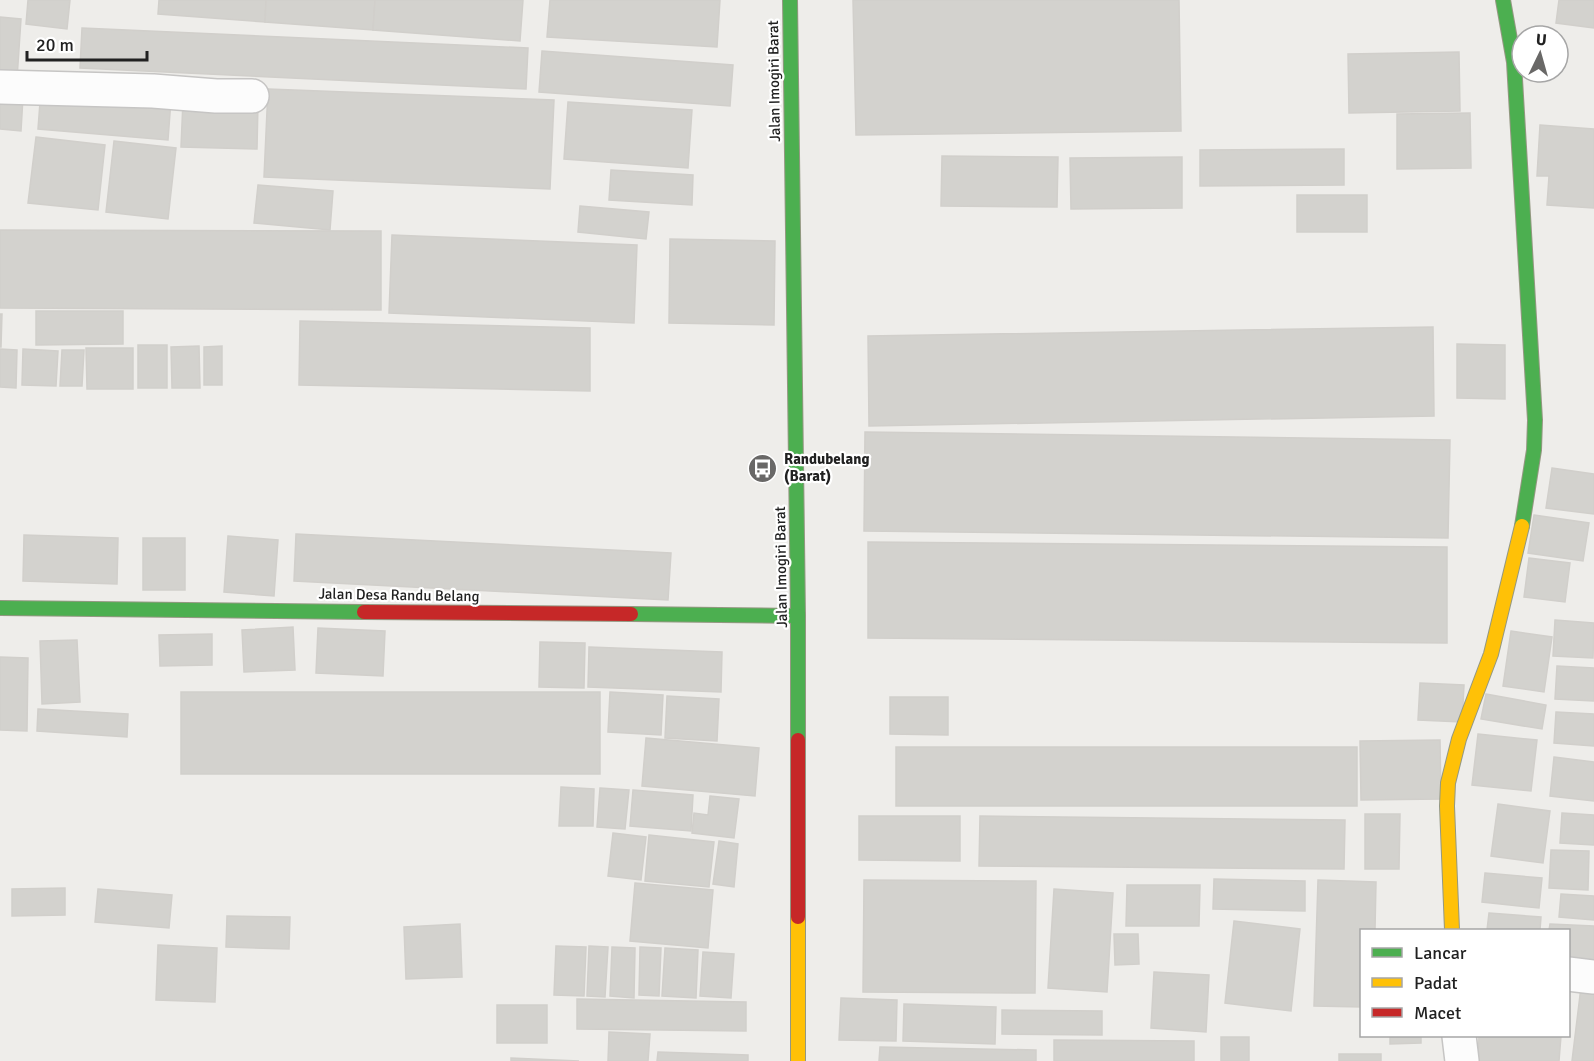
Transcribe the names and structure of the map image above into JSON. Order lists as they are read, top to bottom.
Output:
{
  "streets": {
    "street": ["Jalan Imogiri Barat", "Jalan Desa Randu Belang"]
  },
  "crossings": [
    ["Jalan Imogiri Barat", "Jalan Desa Randu Belang"]
  ],
  "places": {
    "bus stop": ["Randubelang (Barat)"]
  },
  "legend": ["Lancar", "Padat", "Macet"],
  "scale_bar": "20 m",
  "north": "top"
}
